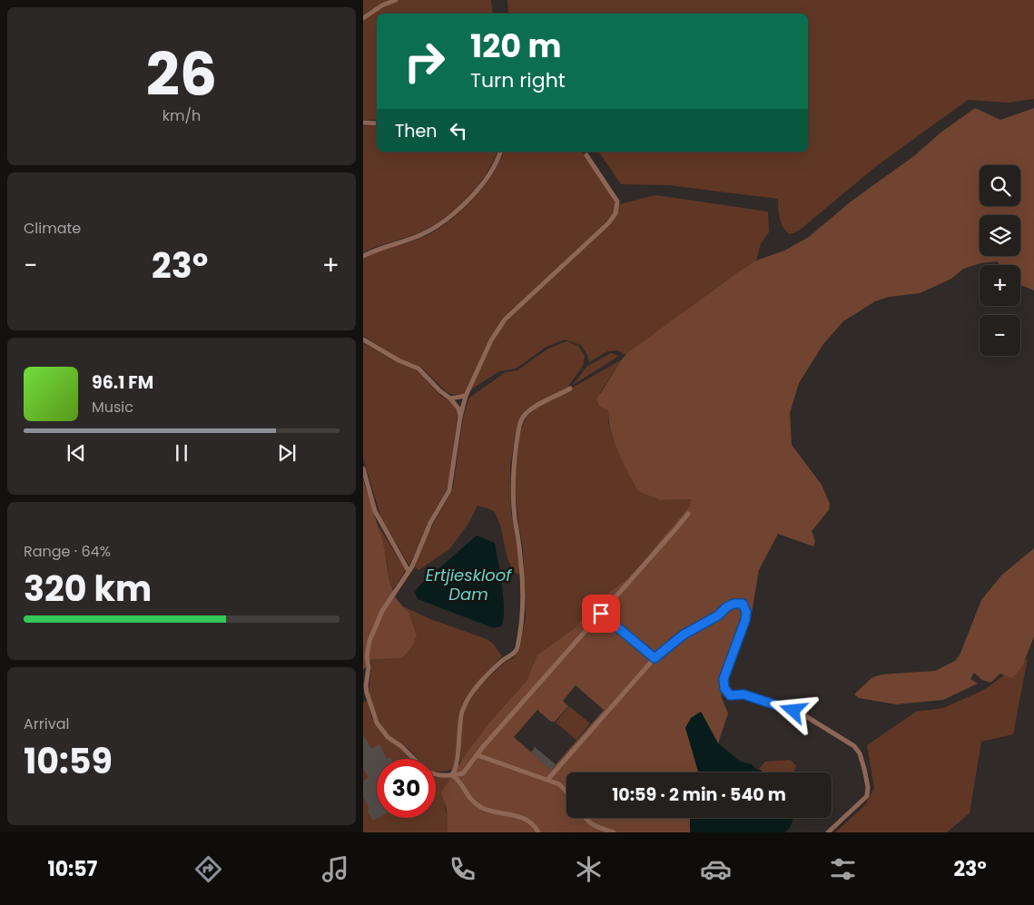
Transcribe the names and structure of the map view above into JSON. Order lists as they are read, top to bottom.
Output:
{
  "water": ["Ertjieskloof Dam"],
  "page": {
    "tile": [
      ["26", "km/h"],
      "Climate",
      ["Range · 64%", "320 km"],
      ["Arrival", "10:59"]
    ],
    "turn": ["120 m", "Turn right"],
    "then": "Then",
    "map_buttons": ["+", "−"],
    "heat": ["−", "23°", "+"],
    "song": ["96.1 FM", "Music"],
    "limit": "30",
    "trip": "10:59 · 2 min · 540 m",
    "tabs": ["10:57", "23°"]
  }
}
